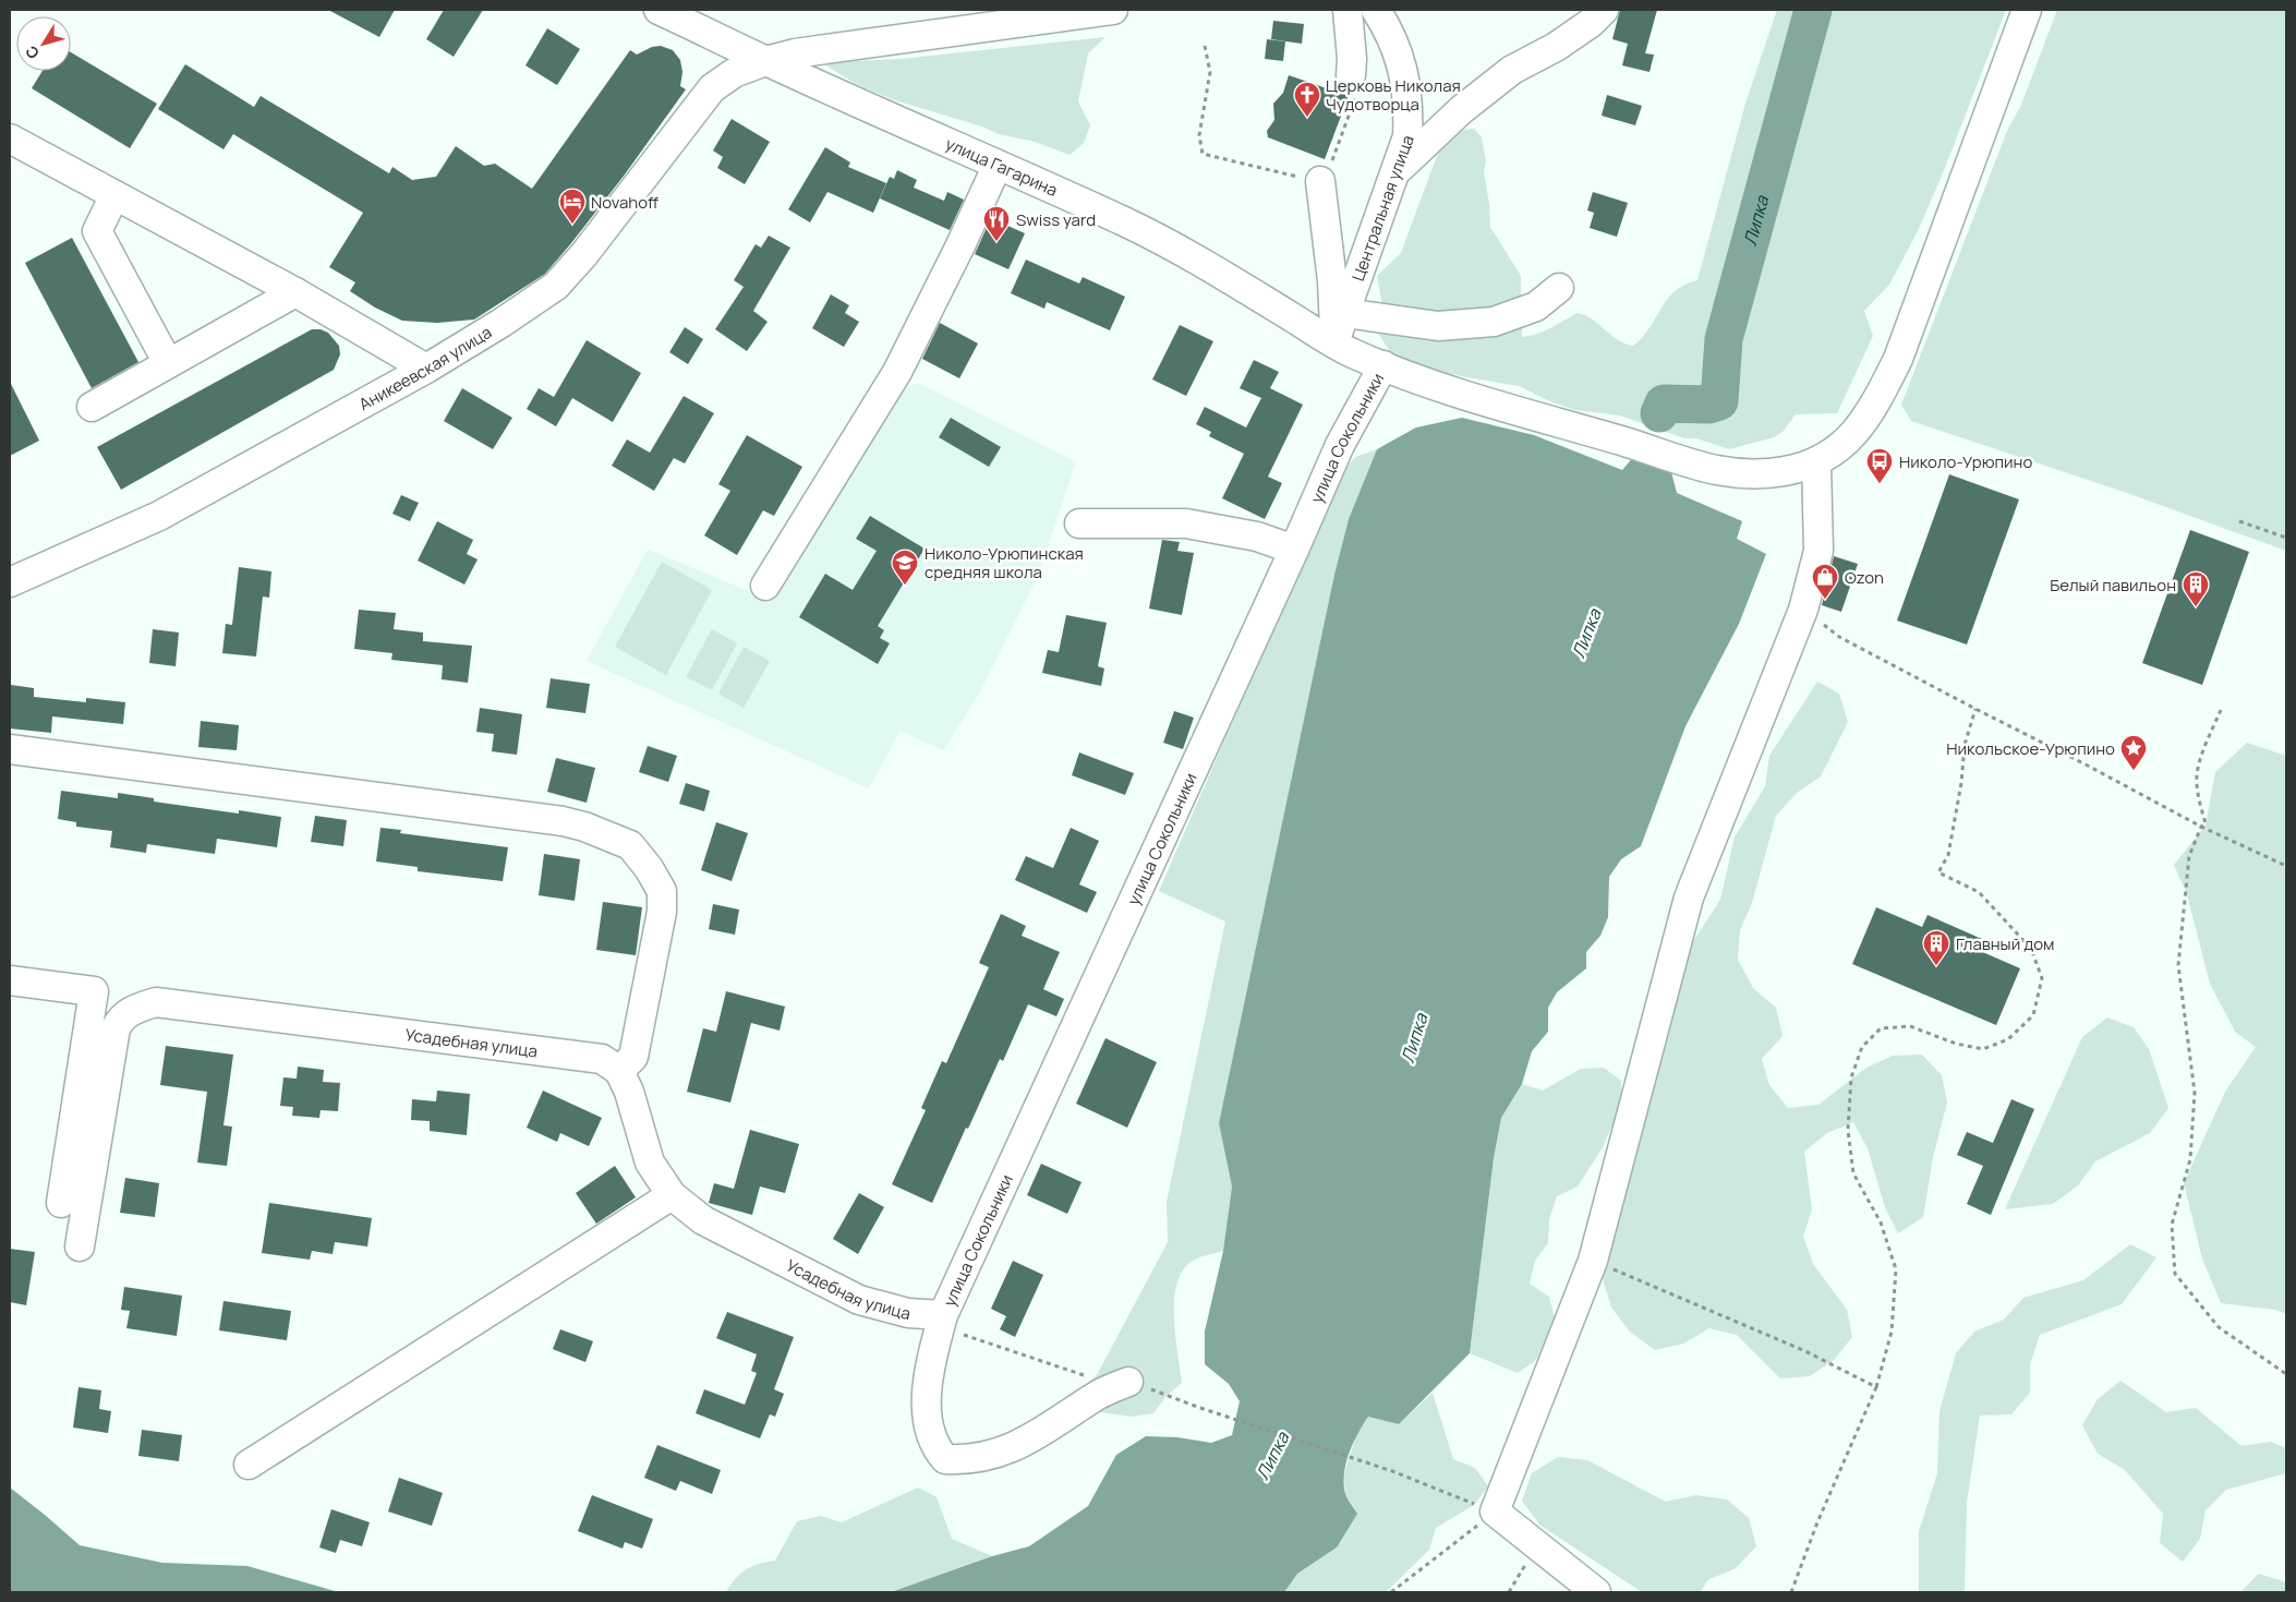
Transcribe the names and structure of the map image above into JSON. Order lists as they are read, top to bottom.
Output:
{
  "streets": {
    "street": [
      "улица Гагарина",
      "Центральная улица",
      "Аникеевская улица",
      "улица Сокольники",
      "Усадебная улица"
    ]
  },
  "crossings": [
    ["улица Гагарина", "Центральная улица"],
    ["улица Гагарина", "Аникеевская улица"],
    ["улица Гагарина", "улица Сокольники"],
    ["улица Сокольники", "Усадебная улица"]
  ],
  "water": ["Липка"],
  "places": {
    "church": ["Церковь Николая Чудотворца"],
    "hotel": ["Novahoff"],
    "restaurant": ["Swiss yard"],
    "bus stop": ["Николо-Урюпино"],
    "school or university": ["Николо-Урюпинская средняя школа"],
    "shop": ["Ozon"],
    "building": ["Белый павильон", "Главный дом"],
    "place": ["Никольское-Урюпино"]
  },
  "north": "bottom left"
}
